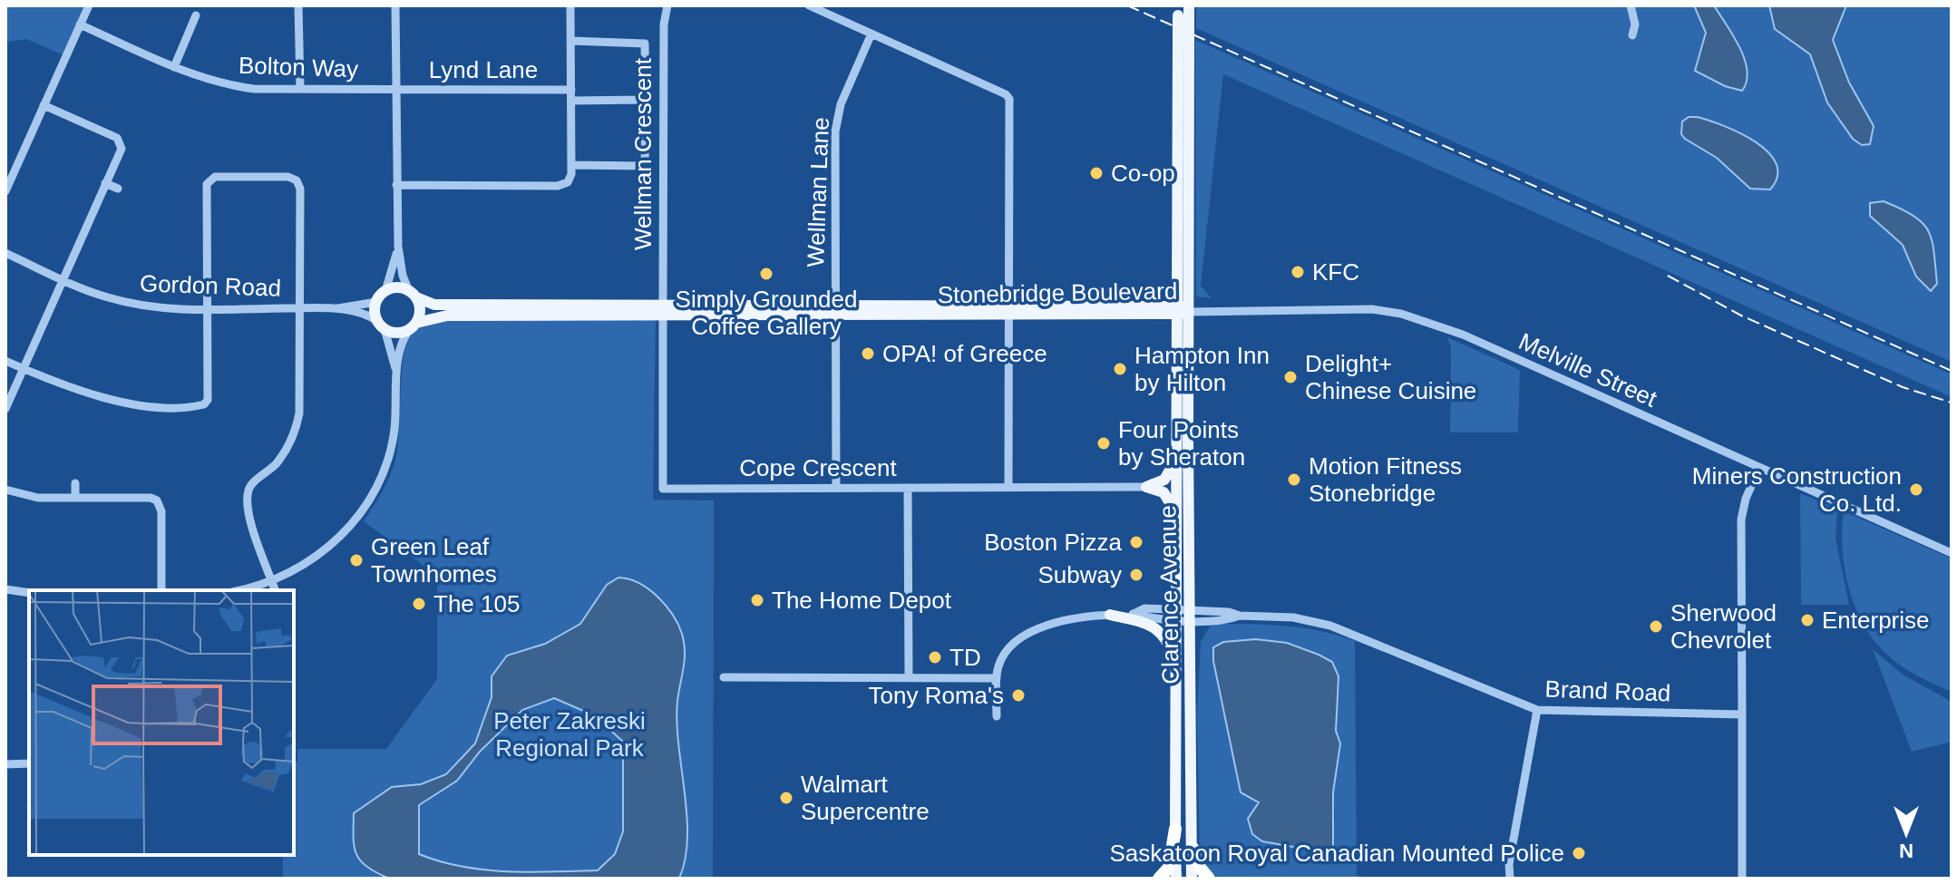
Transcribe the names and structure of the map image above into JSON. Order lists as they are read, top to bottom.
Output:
{
  "streets": {
    "main road": ["Stonebridge Boulevard", "Clarence Avenue"],
    "street": [
      "Bolton Way",
      "Lynd Lane",
      "Wellman Crescent",
      "Wellman Lane",
      "Gordon Road",
      "Melville Street",
      "Cope Crescent",
      "Brand Road"
    ]
  },
  "crossings": [
    ["Bolton Way", "Lynd Lane"],
    ["Wellman Crescent", "Stonebridge Boulevard"],
    ["Wellman Lane", "Stonebridge Boulevard"],
    ["Wellman Lane", "Cope Crescent"],
    ["Gordon Road", "Stonebridge Boulevard"],
    ["Stonebridge Boulevard", "Melville Street"],
    ["Stonebridge Boulevard", "Cope Crescent"],
    ["Stonebridge Boulevard", "Clarence Avenue"],
    ["Melville Street", "Clarence Avenue"],
    ["Clarence Avenue", "Brand Road"]
  ],
  "parks": ["Peter Zakreski Regional Park"],
  "places": [
    "Co-op",
    "KFC",
    "Simply Grounded Coffee Gallery",
    "OPA! of Greece",
    "Hampton Inn by Hilton",
    "Delight+ Chinese Cuisine",
    "Four Points by Sheraton",
    "Motion Fitness Stonebridge",
    "Miners Construction Co. Ltd.",
    "Boston Pizza",
    "Green Leaf Townhomes",
    "Subway",
    "The Home Depot",
    "The 105",
    "Enterprise",
    "Sherwood Chevrolet",
    "TD",
    "Tony Roma's",
    "Walmart Supercentre",
    "Saskatoon Royal Canadian Mounted Police"
  ],
  "north": "bottom"
}
